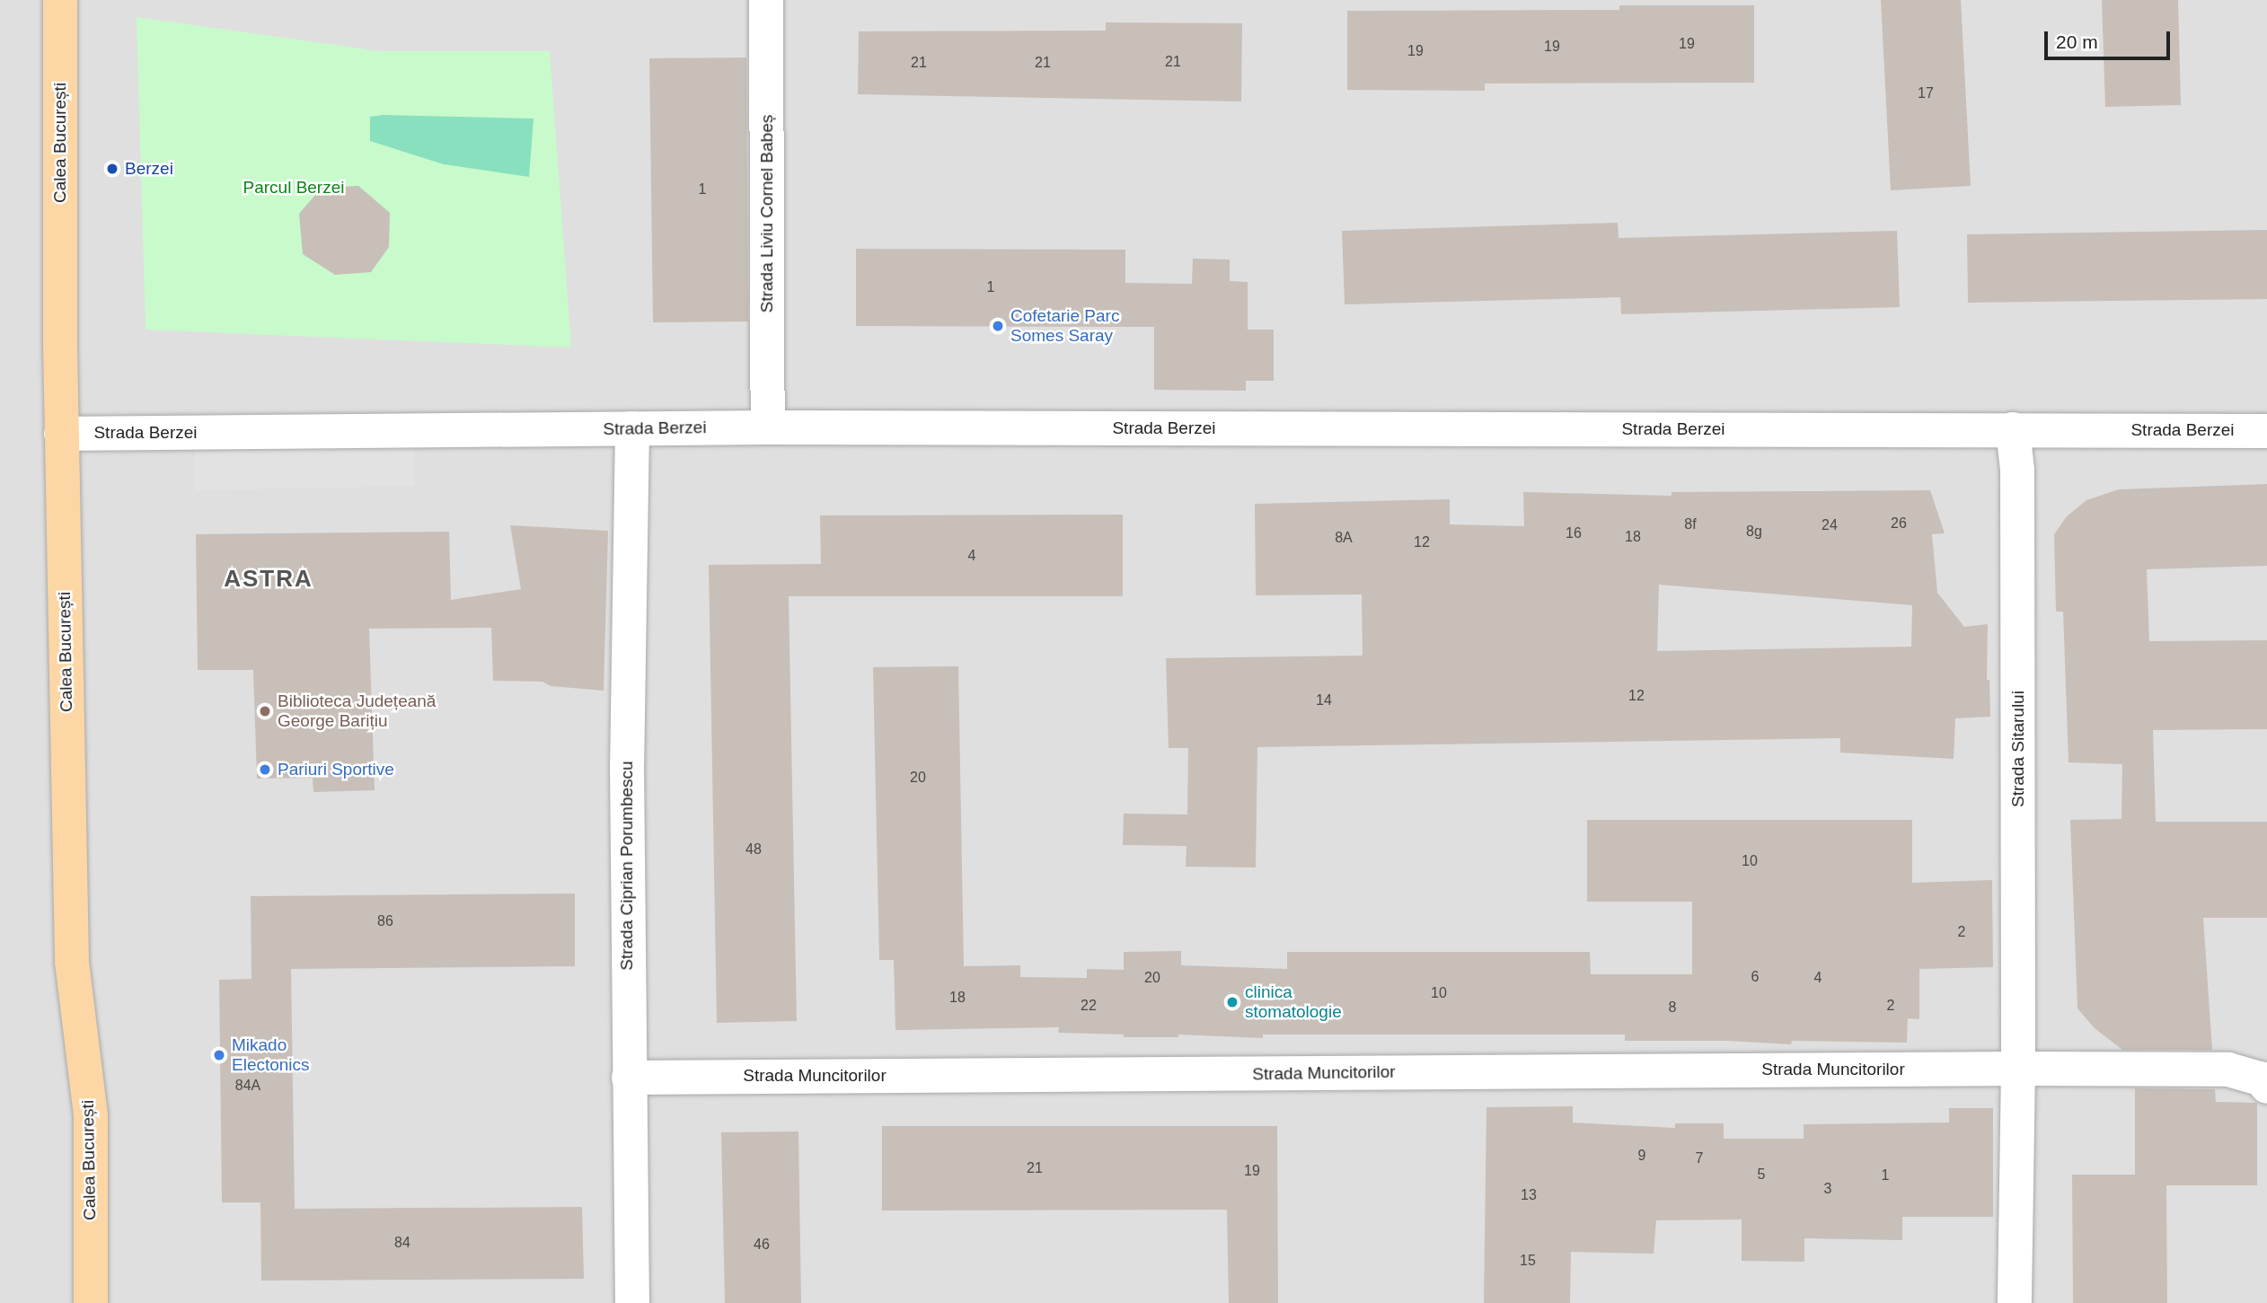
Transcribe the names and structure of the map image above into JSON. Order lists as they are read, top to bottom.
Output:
{
  "streets": {
    "main road": ["Calea București"],
    "street": [
      "Strada Liviu Cornel Babeș",
      "Strada Berzei",
      "Strada Sitarului",
      "Strada Ciprian Porumbescu",
      "Strada Muncitorilor"
    ]
  },
  "crossings": [
    ["Calea București", "Strada Berzei"],
    ["Strada Liviu Cornel Babeș", "Strada Berzei"],
    ["Strada Berzei", "Strada Sitarului"],
    ["Strada Berzei", "Strada Ciprian Porumbescu"],
    ["Strada Sitarului", "Strada Muncitorilor"],
    ["Strada Ciprian Porumbescu", "Strada Muncitorilor"]
  ],
  "districts": ["ASTRA"],
  "parks": ["Parcul Berzei"],
  "places": [
    "Berzei",
    "Cofetarie Parc Somes Saray",
    "Biblioteca Județeană George Barițiu",
    "Pariuri Sportive",
    "clinica stomatologie",
    "Mikado Electonics"
  ],
  "house_numbers": [
    "19",
    "19",
    "19",
    "21",
    "21",
    "21",
    "17",
    "1",
    "1",
    "26",
    "8f",
    "24",
    "8g",
    "16",
    "18",
    "8A",
    "12",
    "4",
    "12",
    "14",
    "20",
    "48",
    "10",
    "86",
    "2",
    "6",
    "20",
    "4",
    "10",
    "18",
    "22",
    "2",
    "8",
    "84A",
    "9",
    "7",
    "21",
    "19",
    "5",
    "1",
    "3",
    "13",
    "84",
    "46",
    "15"
  ],
  "scale_bar": "20 m"
}
